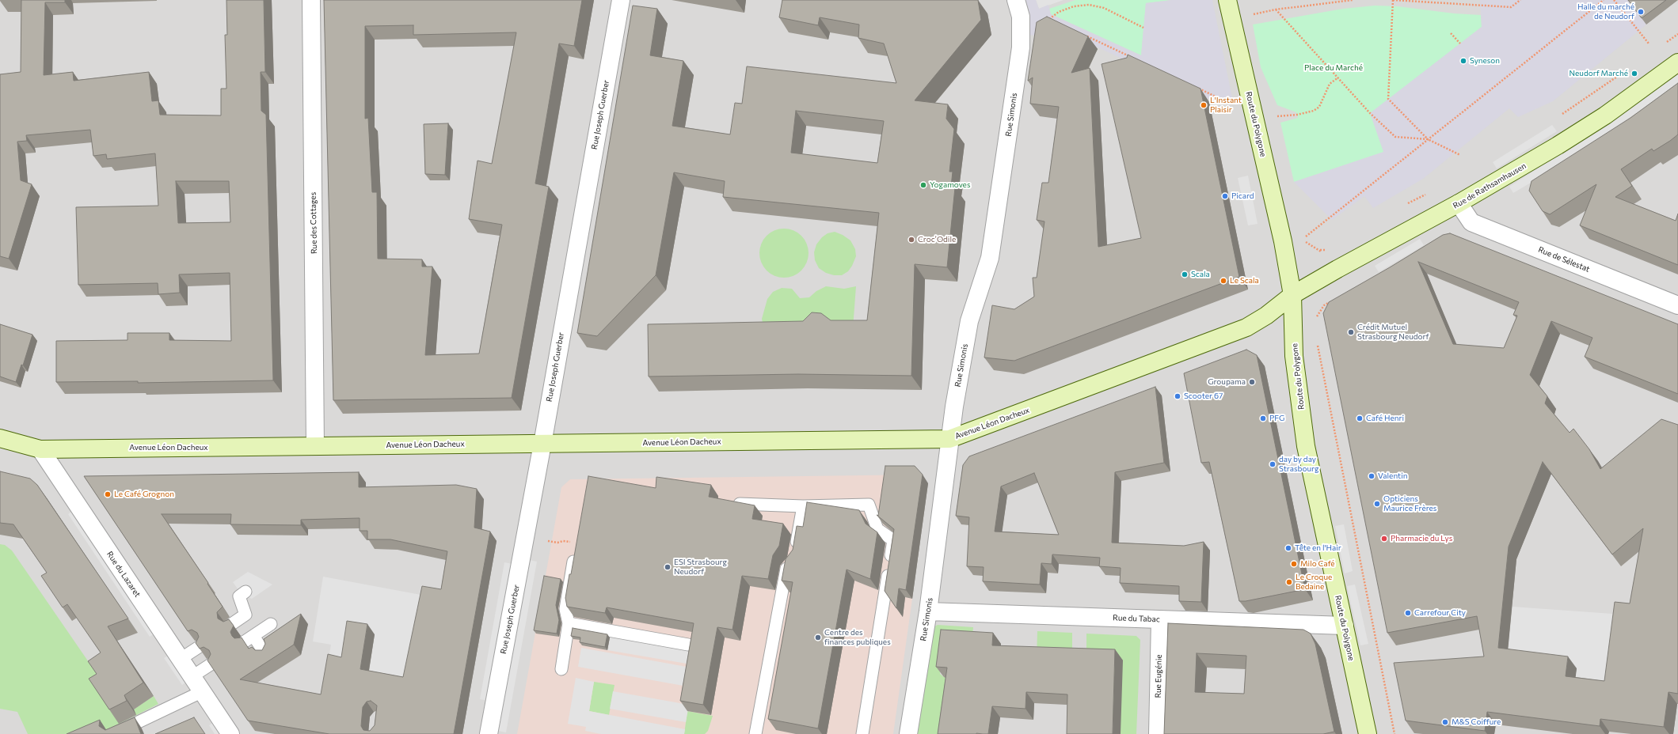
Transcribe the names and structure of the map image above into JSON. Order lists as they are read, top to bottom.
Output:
{
  "streets": {
    "street": [
      "Rue Joseph Guerber",
      "Rue Simonis",
      "Route du Polygone",
      "Rue de Rathsamhausen",
      "Rue des Cottages",
      "Rue de Sélestat",
      "Avenue Léon Dacheux",
      "Rue du Lazaret",
      "Rue du Tabac",
      "Rue Eugénie"
    ]
  },
  "crossings": [
    ["Rue Joseph Guerber", "Avenue Léon Dacheux"],
    ["Rue Simonis", "Avenue Léon Dacheux"],
    ["Rue Simonis", "Rue du Tabac"],
    ["Route du Polygone", "Rue de Rathsamhausen"],
    ["Route du Polygone", "Avenue Léon Dacheux"],
    ["Route du Polygone", "Rue du Tabac"],
    ["Rue de Rathsamhausen", "Rue de Sélestat"],
    ["Rue de Rathsamhausen", "Avenue Léon Dacheux"],
    ["Rue des Cottages", "Avenue Léon Dacheux"],
    ["Avenue Léon Dacheux", "Rue du Lazaret"],
    ["Rue du Tabac", "Rue Eugénie"]
  ],
  "parks": ["Place du Marché"],
  "places": [
    "Halle du marché de Neudorf",
    "Syneson",
    "Neudorf Marché",
    "L'Instant Plaisir",
    "Yogamoves",
    "Picard",
    "Croc’Odile",
    "Scala",
    "Le Scala",
    "Crédit Mutuel Strasbourg Neudorf",
    "Groupama",
    "Scooter 67",
    "PFG",
    "Café Henri",
    "day by day Strasbourg",
    "Valentin",
    "Le Café Grognon",
    "Opticiens Maurice Frères",
    "Pharmacie du Lys",
    "Tête en l'Hair",
    "Milo Café",
    "ESI Strasbourg Neudorf",
    "Le Croque Bedaine",
    "Carrefour City",
    "Centre des finances publiques",
    "M&S Coiffure"
  ]
}
